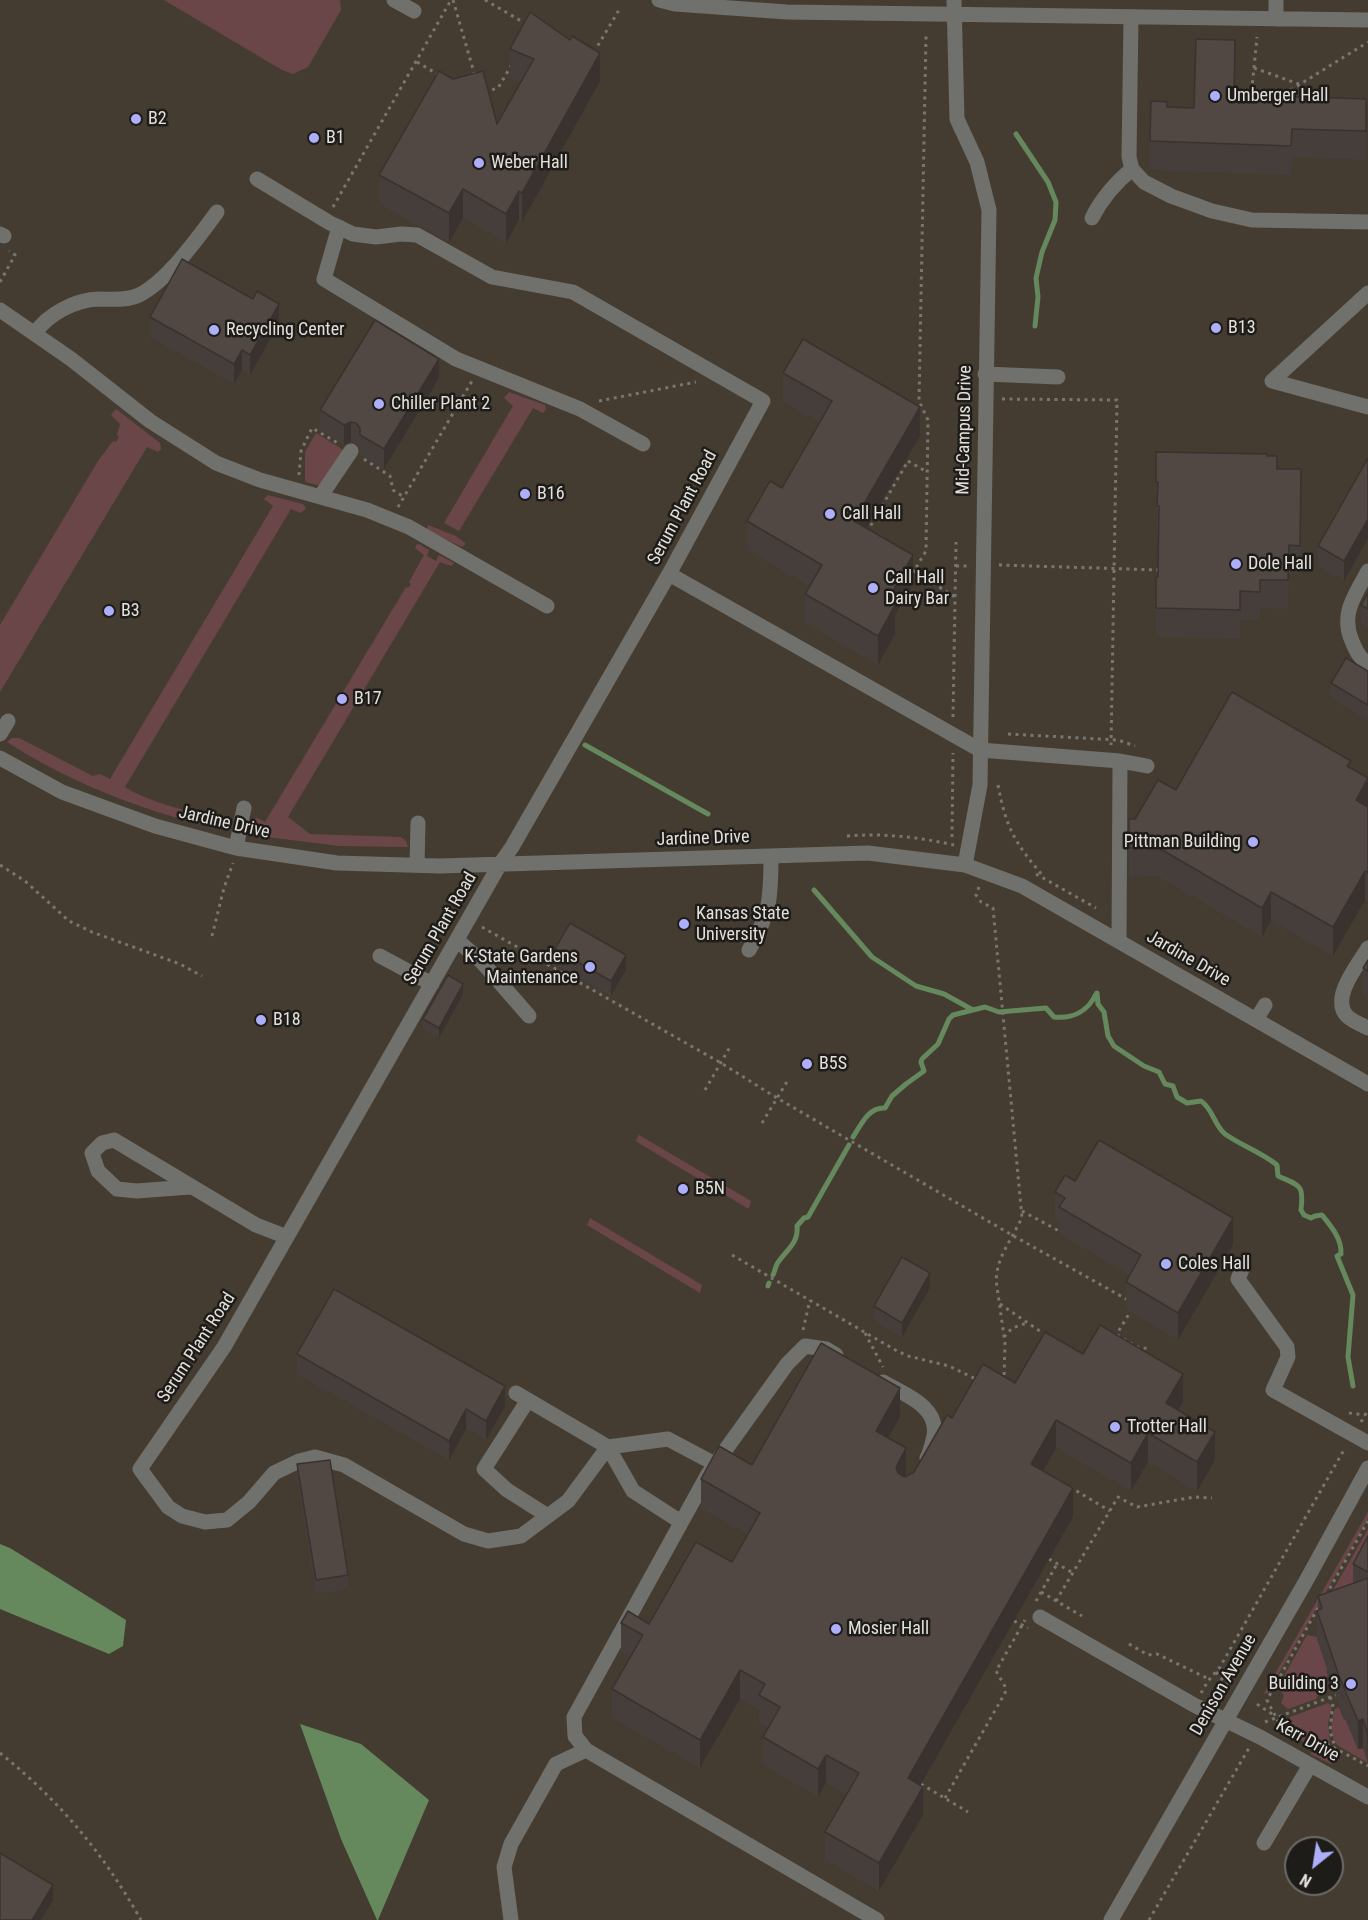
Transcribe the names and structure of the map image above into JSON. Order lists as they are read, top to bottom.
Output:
{
  "streets": {
    "street": [
      "Mid-Campus Drive",
      "Serum Plant Road",
      "Jardine Drive",
      "Denison Avenue",
      "Kerr Drive"
    ]
  },
  "crossings": [
    ["Mid-Campus Drive", "Jardine Drive"],
    ["Serum Plant Road", "Jardine Drive"],
    ["Denison Avenue", "Kerr Drive"]
  ],
  "places": [
    "Umberger Hall",
    "B2",
    "B1",
    "Weber Hall",
    "B13",
    "Recycling Center",
    "Chiller Plant 2",
    "B16",
    "Call Hall",
    "Dole Hall",
    "Call Hall Dairy Bar",
    "B3",
    "B17",
    "Pittman Building",
    "Kansas State University",
    "K-State Gardens Maintenance",
    "B18",
    "B5S",
    "B5N",
    "Coles Hall",
    "Trotter Hall",
    "Mosier Hall",
    "Building 3"
  ],
  "north": "bottom left"
}
